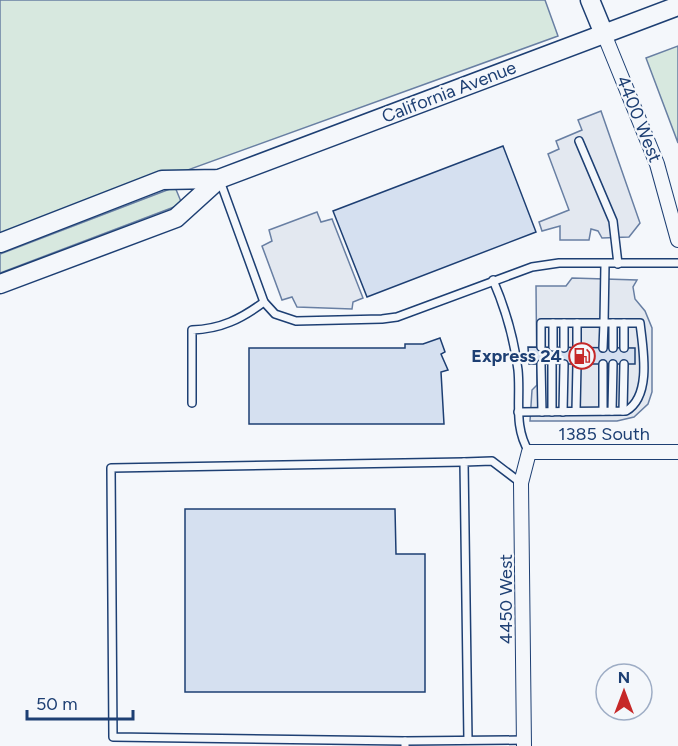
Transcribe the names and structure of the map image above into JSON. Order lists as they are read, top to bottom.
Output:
{
  "streets": {
    "main road": ["California Avenue", "4400 West"],
    "street": ["1385 South", "4450 West"]
  },
  "crossings": [
    ["California Avenue", "4400 West"],
    ["1385 South", "4450 West"]
  ],
  "places": {
    "fuel station": ["Express 24"]
  },
  "scale_bar": "50 m",
  "north": "top"
}
